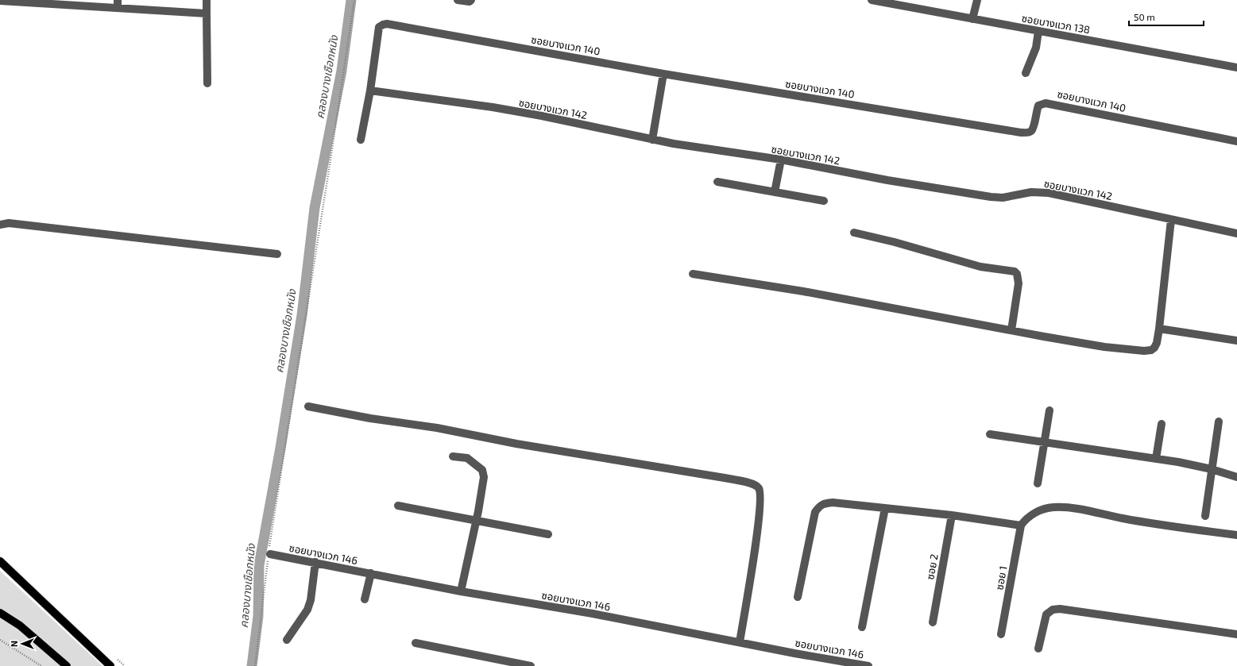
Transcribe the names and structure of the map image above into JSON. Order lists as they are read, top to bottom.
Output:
{
  "streets": {
    "street": [
      "ซอยบางแวก 138",
      "ซอยบางแวก 140",
      "ซอยบางแวก 142",
      "ซอยบางแวก 146",
      "ซอย 2",
      "ซอย 1"
    ]
  },
  "crossings": [
    ["ซอยบางแวก 140", "ซอยบางแวก 142"]
  ],
  "water": ["คลองบางเชือกหนัง"],
  "scale_bar": "50 m",
  "north": "left"
}
